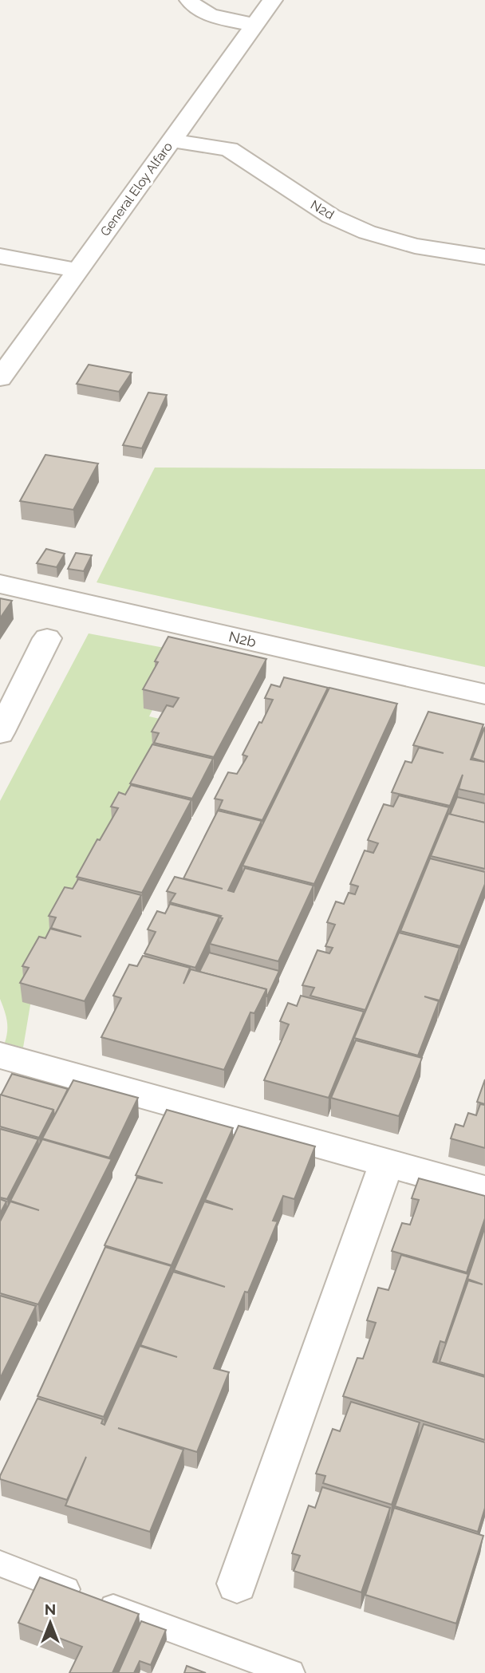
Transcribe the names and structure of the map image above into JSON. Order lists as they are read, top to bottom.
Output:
{
  "streets": {
    "street": ["General Eloy Alfaro", "N2d", "N2b"]
  },
  "crossings": [
    ["General Eloy Alfaro", "N2d"]
  ],
  "north": "top"
}
